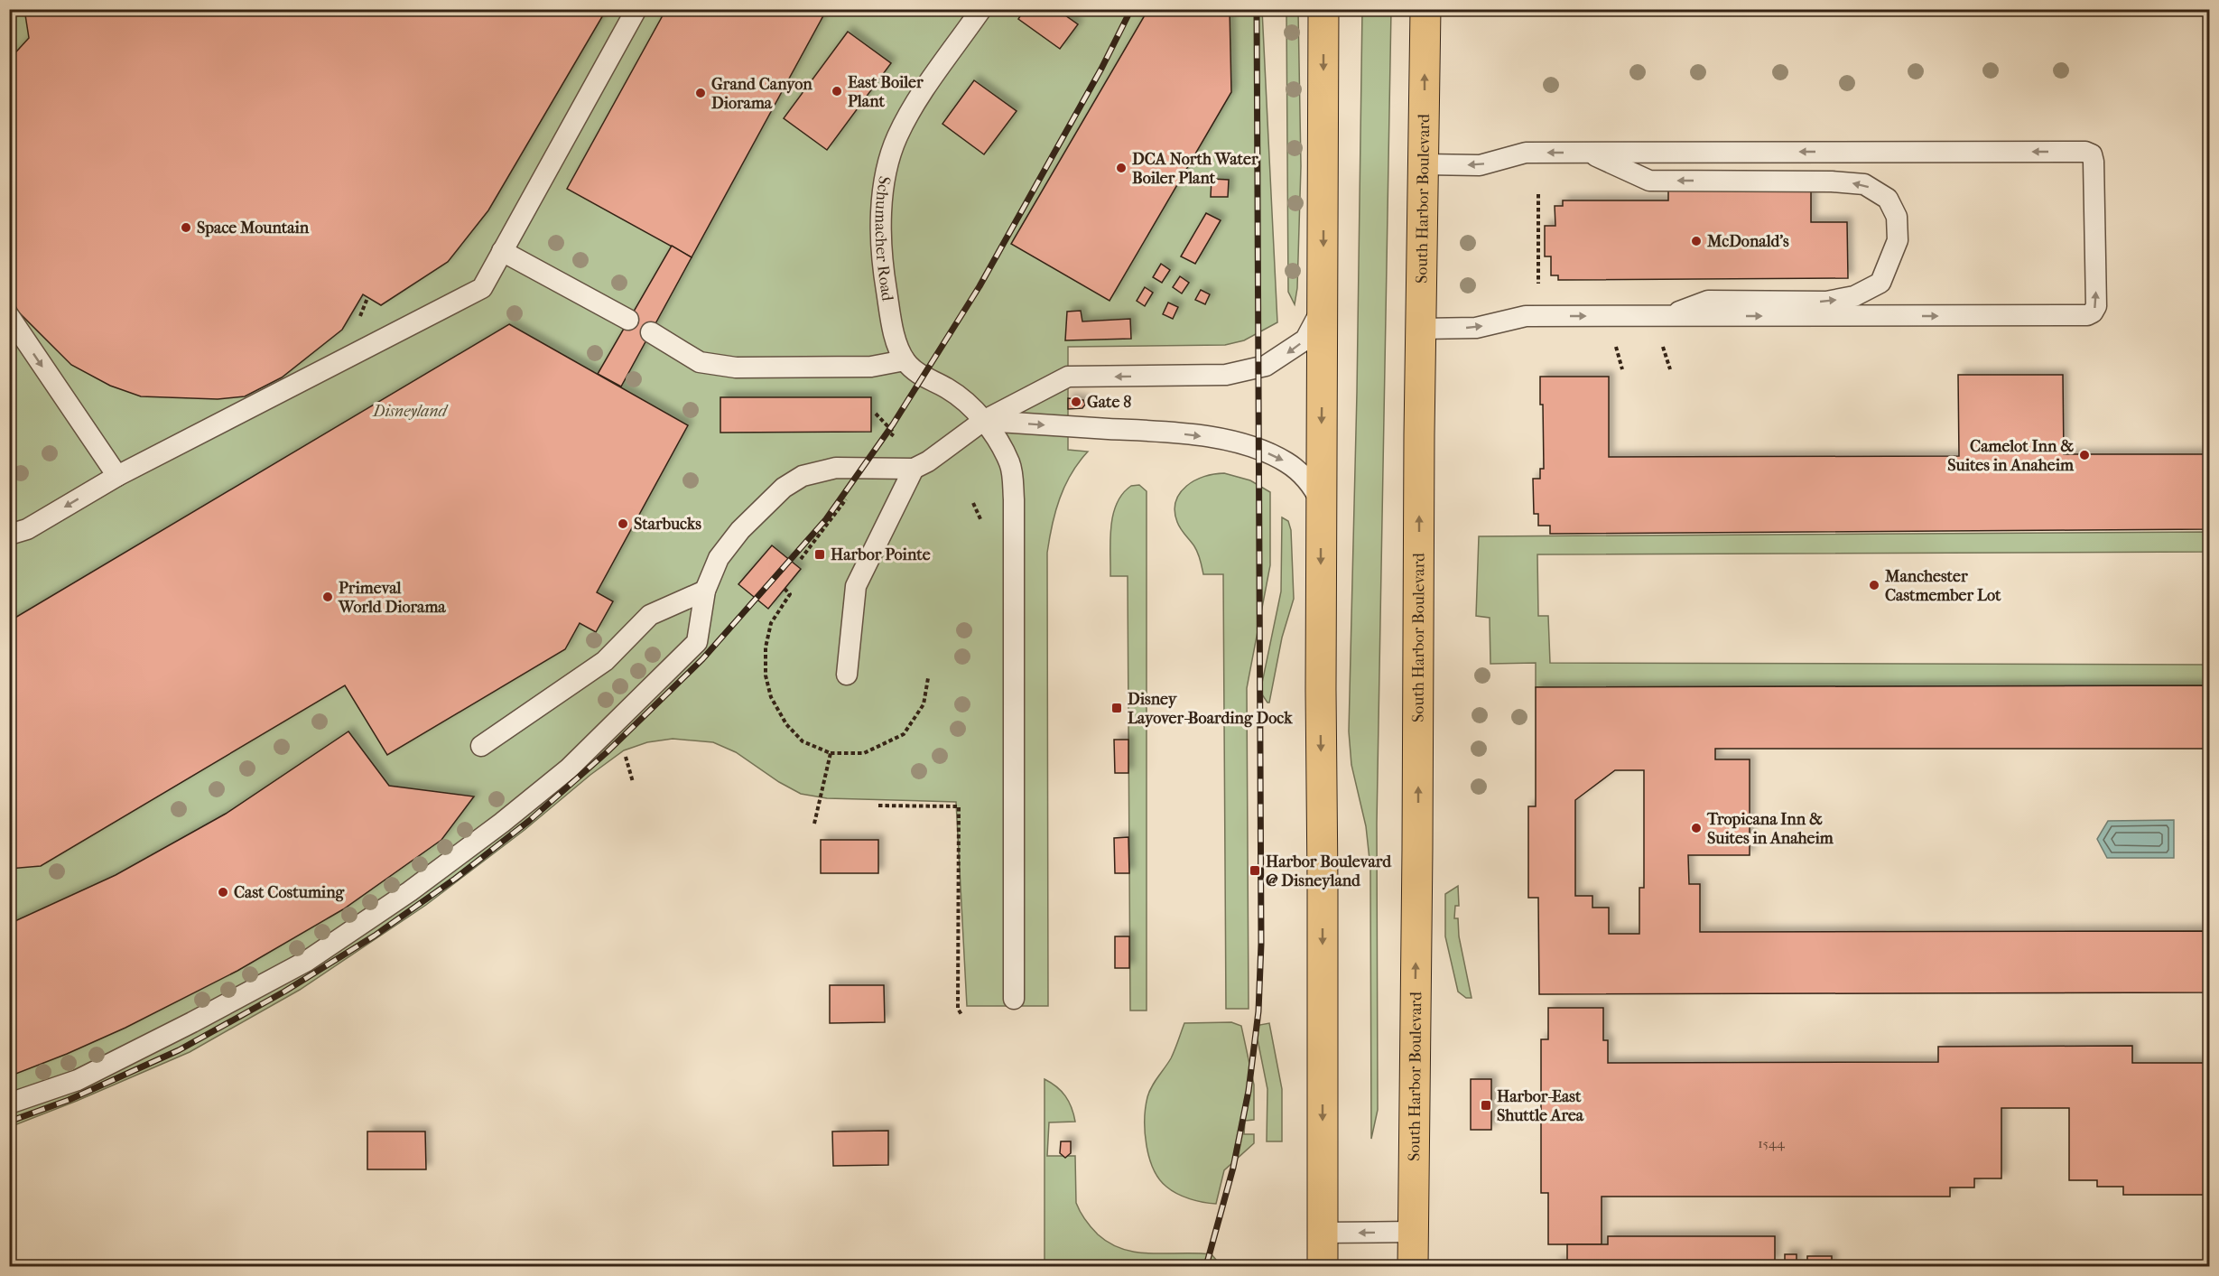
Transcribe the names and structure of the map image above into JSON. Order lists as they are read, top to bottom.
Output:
{
  "streets": {
    "main road": ["South Harbor Boulevard"],
    "lane": ["Schumacher Road"]
  },
  "parks": ["Disneyland"],
  "places": {
    "other": [
      "East Boiler Plant",
      "Grand Canyon Diorama",
      "DCA North Water Boiler Plant",
      "Space Mountain",
      "McDonald's",
      "Gate 8",
      "Camelot Inn & Suites in Anaheim",
      "Starbucks",
      "Manchester Castmember Lot",
      "Primeval World Diorama",
      "Tropicana Inn & Suites in Anaheim",
      "Cast Costuming"
    ],
    "transit": [
      "Harbor Pointe",
      "Disney Layover-Boarding Dock",
      "Harbor Boulevard @ Disneyland",
      "Harbor-East Shuttle Area"
    ]
  },
  "house_numbers": ["1544"]
}
